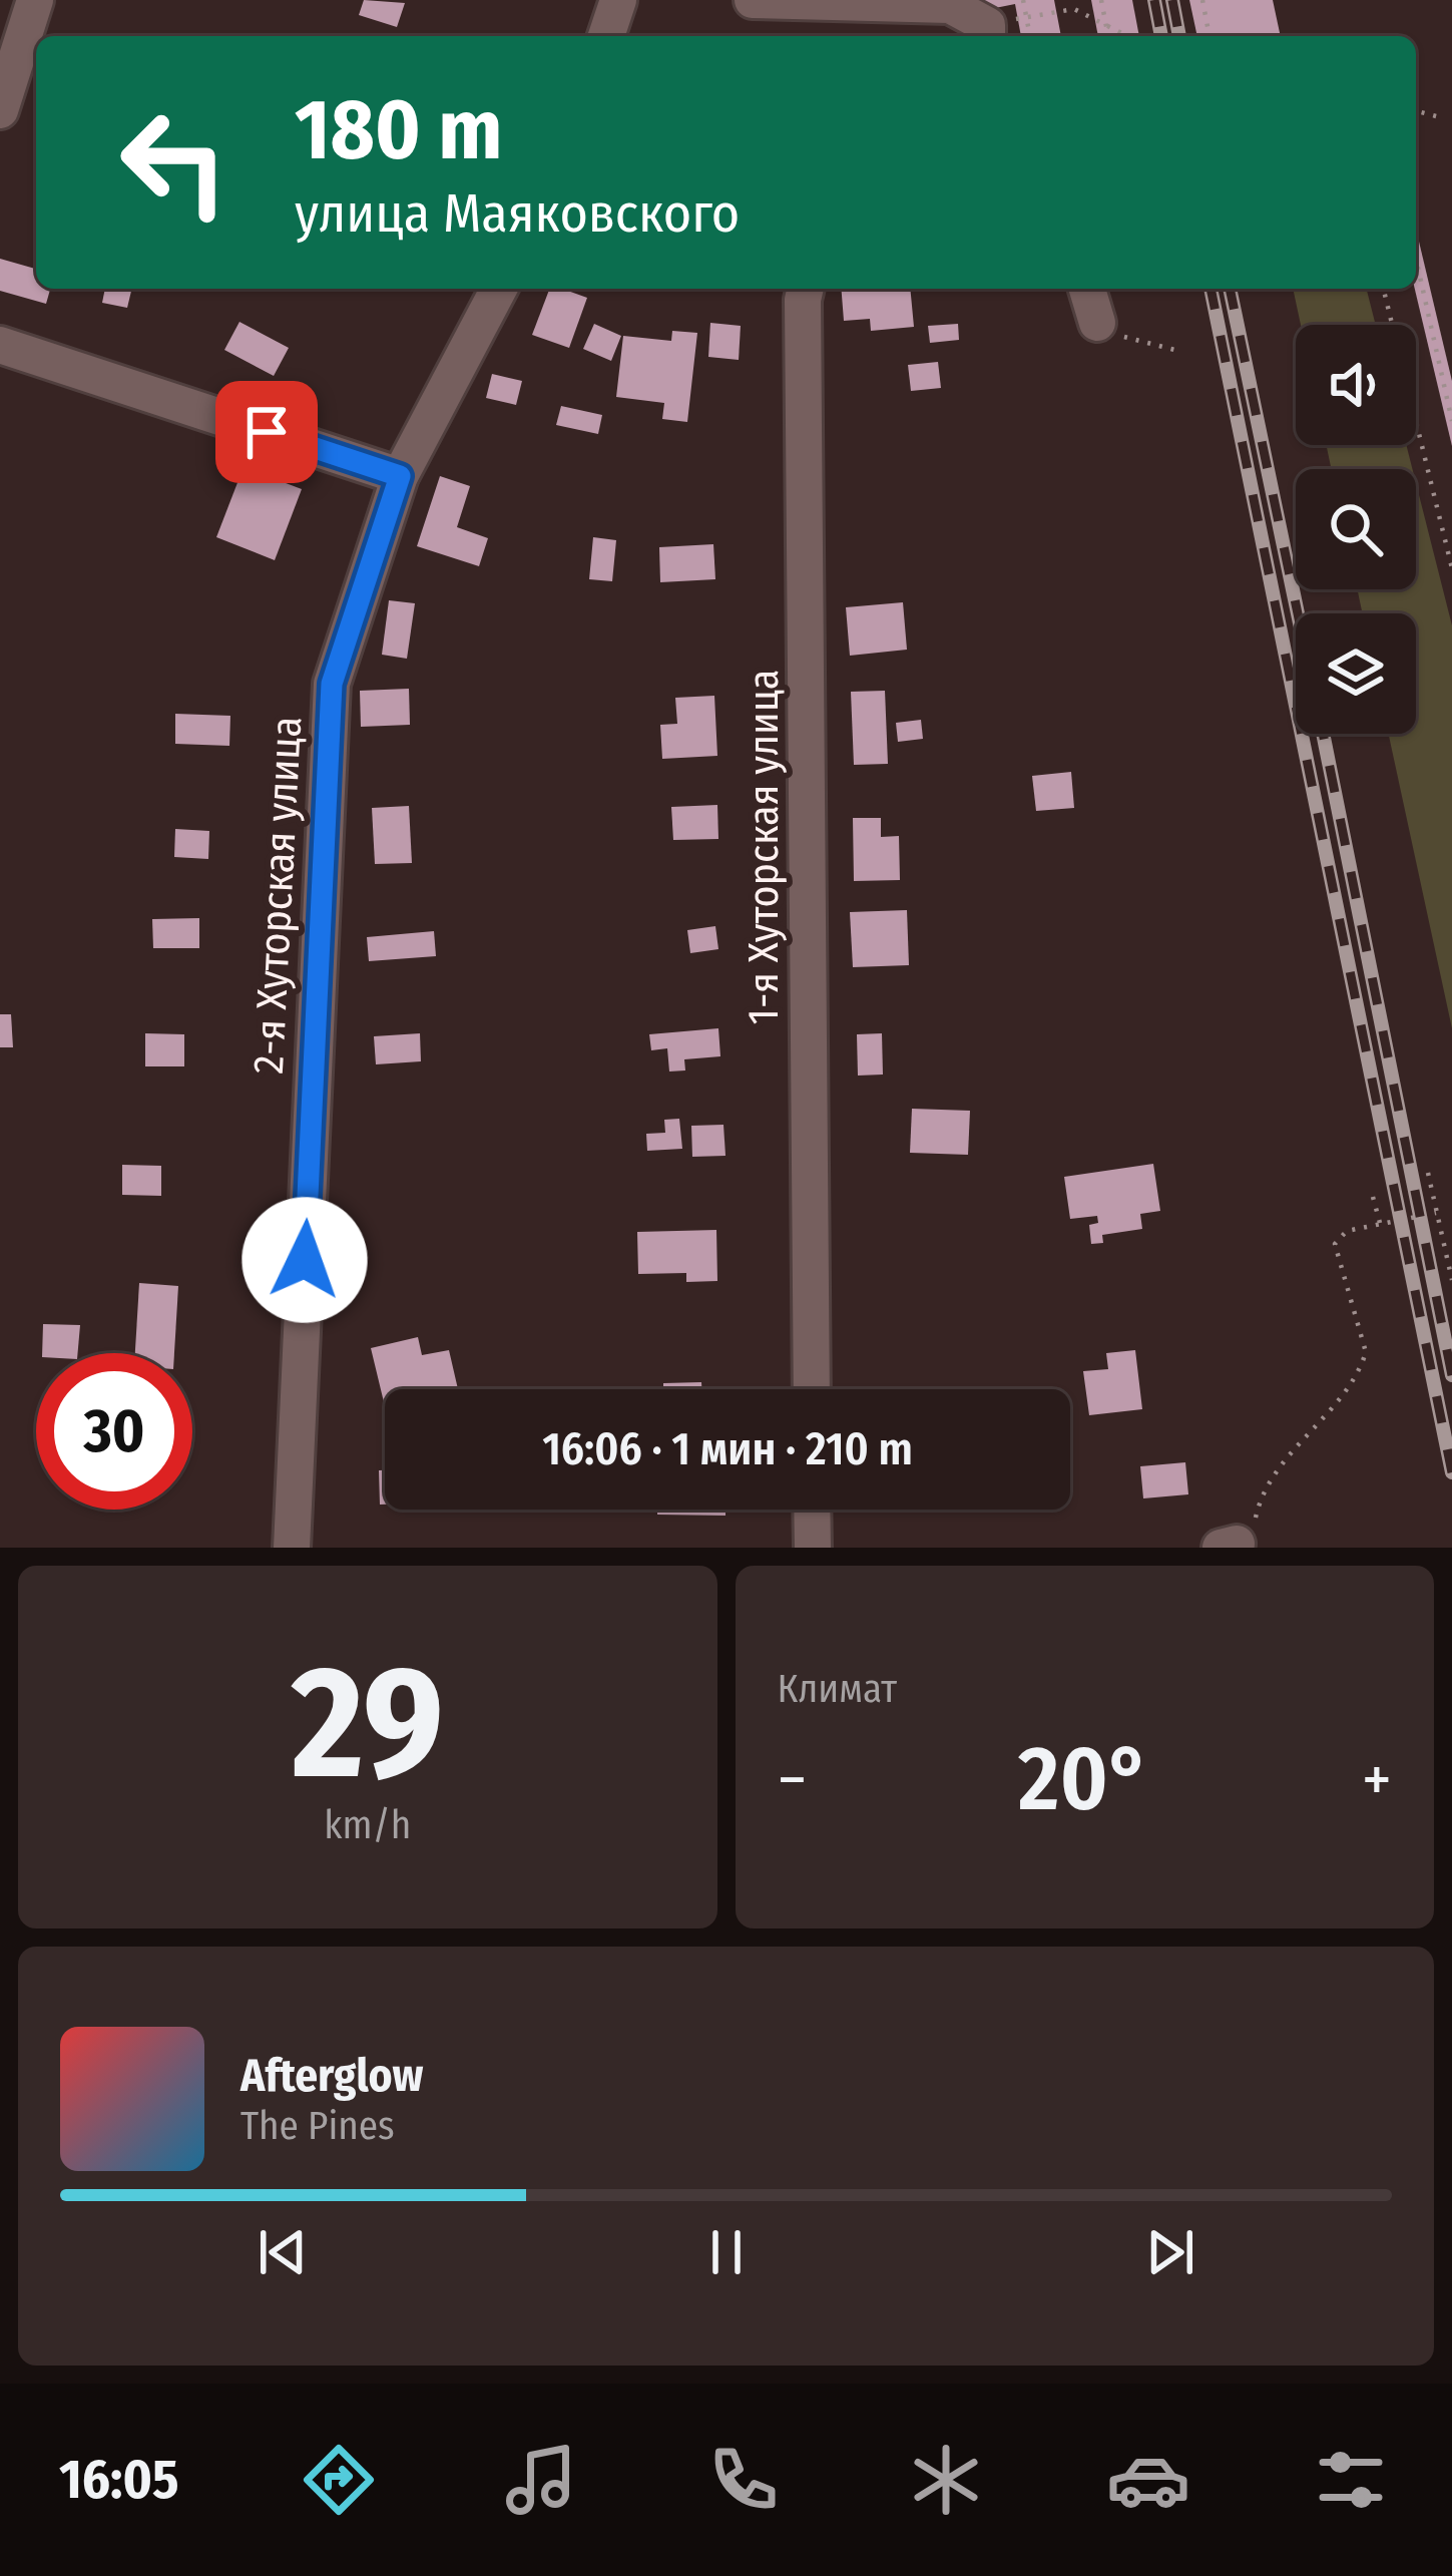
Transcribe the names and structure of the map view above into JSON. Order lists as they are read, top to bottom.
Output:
{
  "streets": {
    "street": ["1-я Хуторская улица", "2-я Хуторская улица"]
  },
  "page": {
    "turn": ["180 m", "улица Маяковского"],
    "limit": "30",
    "trip": "16:06 · 1 мин · 210 m",
    "tile": [
      ["29", "km/h"],
      "Климат"
    ],
    "heat": ["−", "20°", "+"],
    "song": ["Afterglow", "The Pines"],
    "tabs": "16:05"
  }
}
